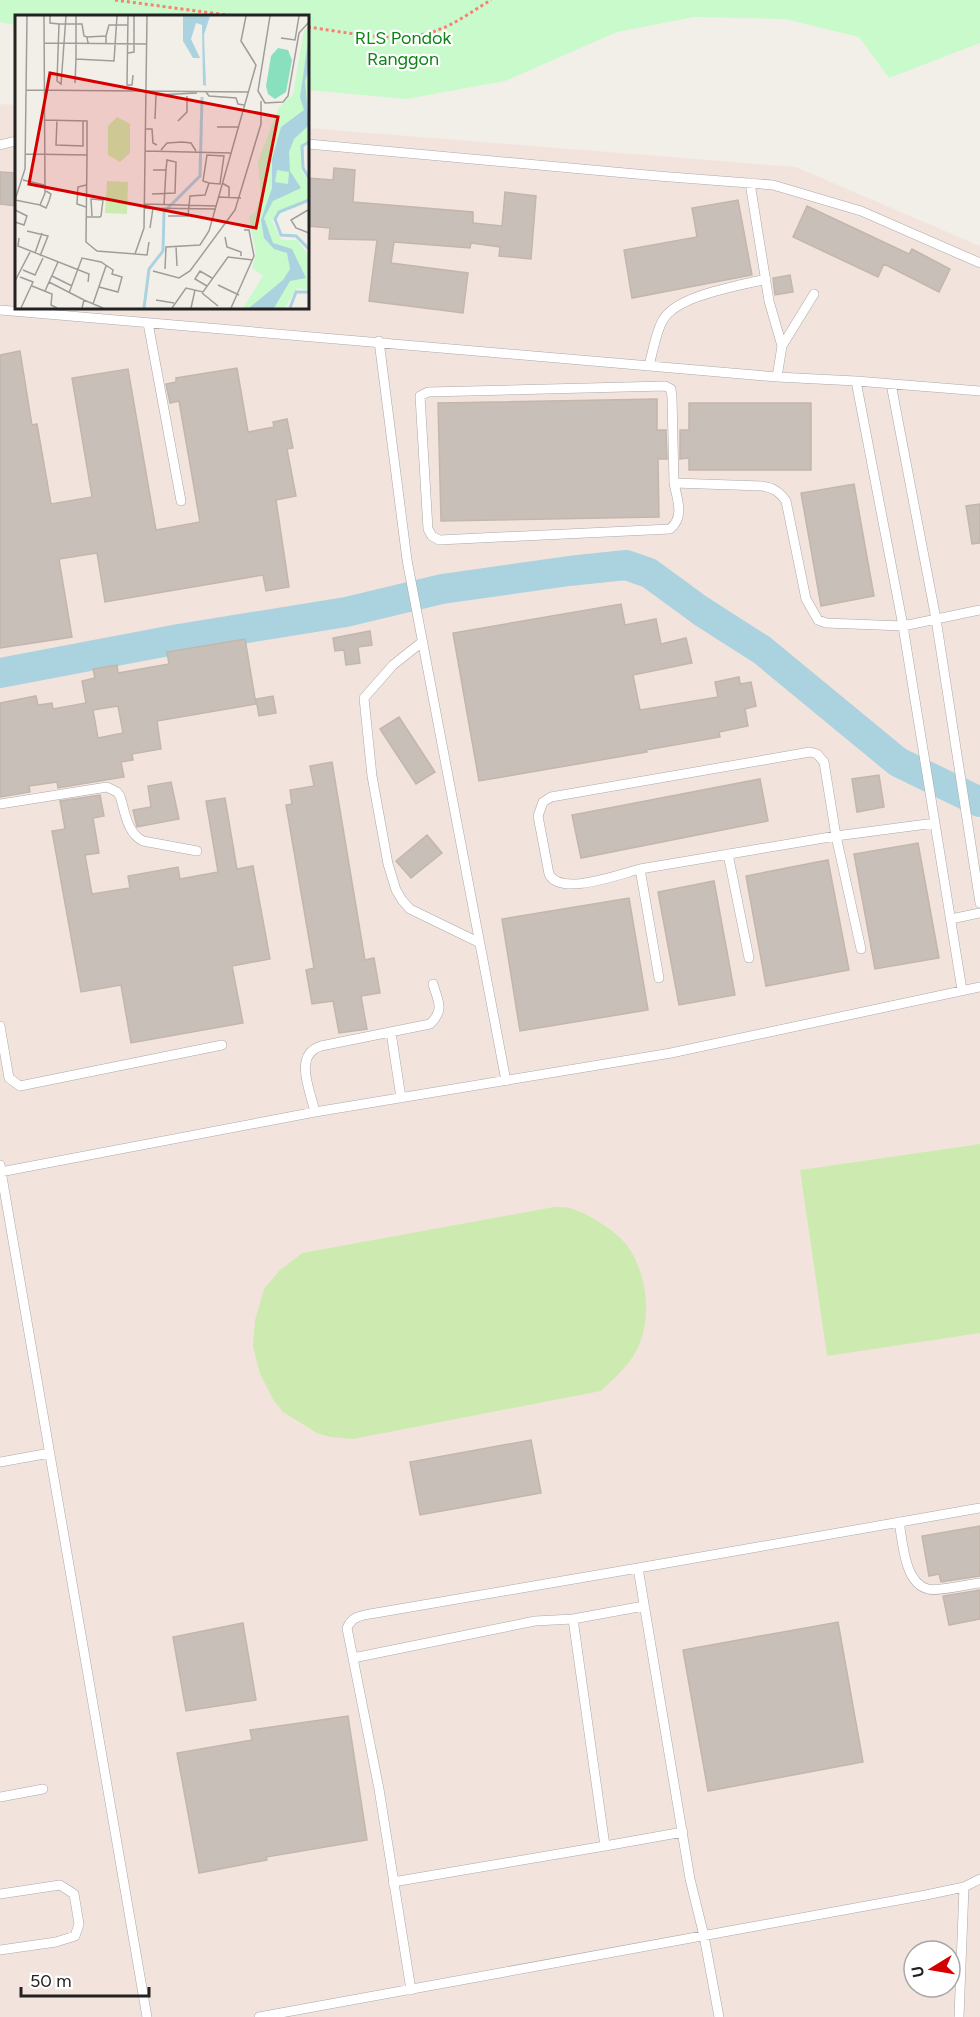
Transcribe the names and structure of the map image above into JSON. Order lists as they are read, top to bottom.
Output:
{
  "parks": ["RLS Pondok Ranggon"],
  "scale_bar": "50 m",
  "north": "left"
}
